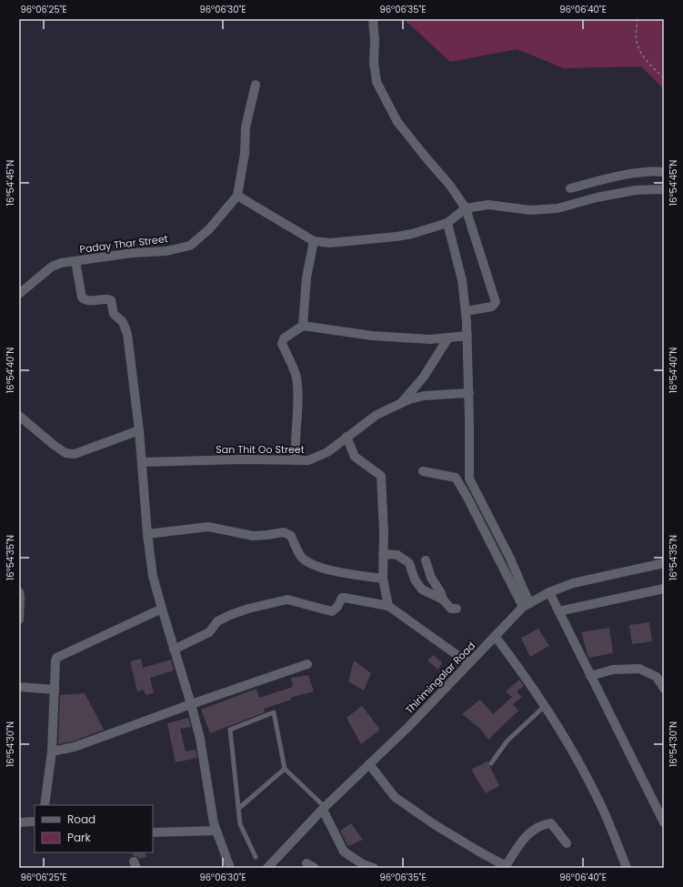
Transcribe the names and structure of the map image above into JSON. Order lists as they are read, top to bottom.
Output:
{
  "streets": {
    "street": ["Paday Thar Street", "San Thit Oo Street", "Thirimingalar Road"]
  },
  "legend": ["Road", "Park"],
  "coordinates": [
    "96°06'25\"E",
    "96°06'30\"E",
    "96°06'35\"E",
    "96°06'40\"E",
    "16°54'45\"N",
    "16°54'40\"N",
    "16°54'35\"N",
    "16°54'30\"N"
  ]
}
